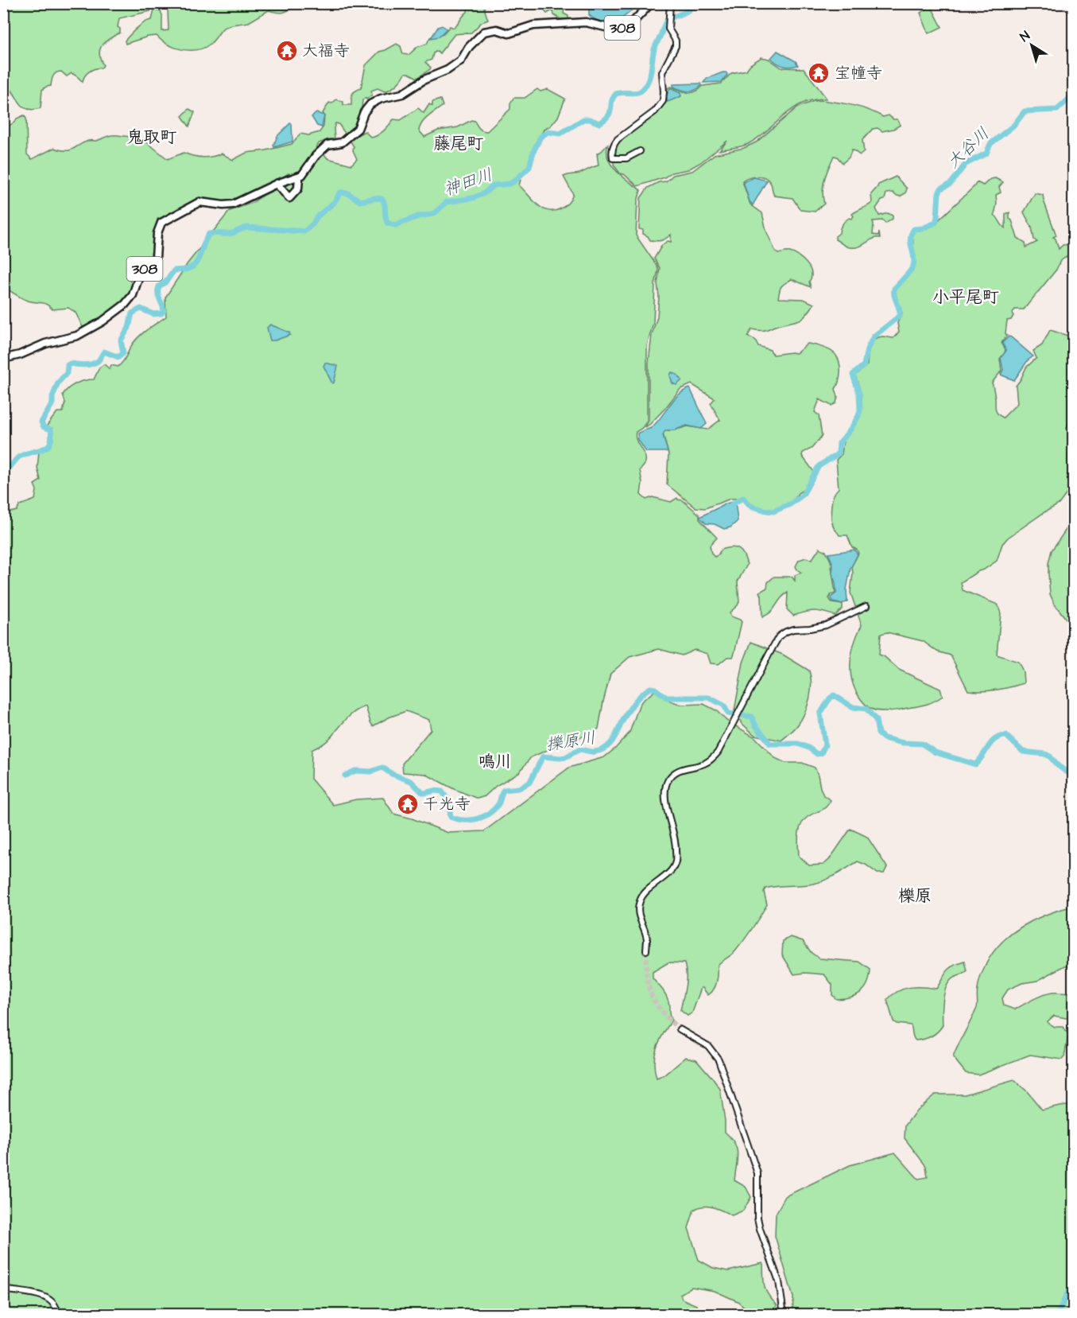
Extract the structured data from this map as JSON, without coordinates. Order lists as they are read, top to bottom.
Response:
{
  "streets": {
    "highway": ["308"]
  },
  "districts": [
    "鬼取町",
    "藤尾町",
    "小平尾町",
    "鳴川",
    "櫟原"
  ],
  "water": ["大谷川", "神田川", "擽原川"],
  "places": {
    "temple": ["大福寺", "宝幢寺", "千光寺"]
  },
  "north": "top left"
}
